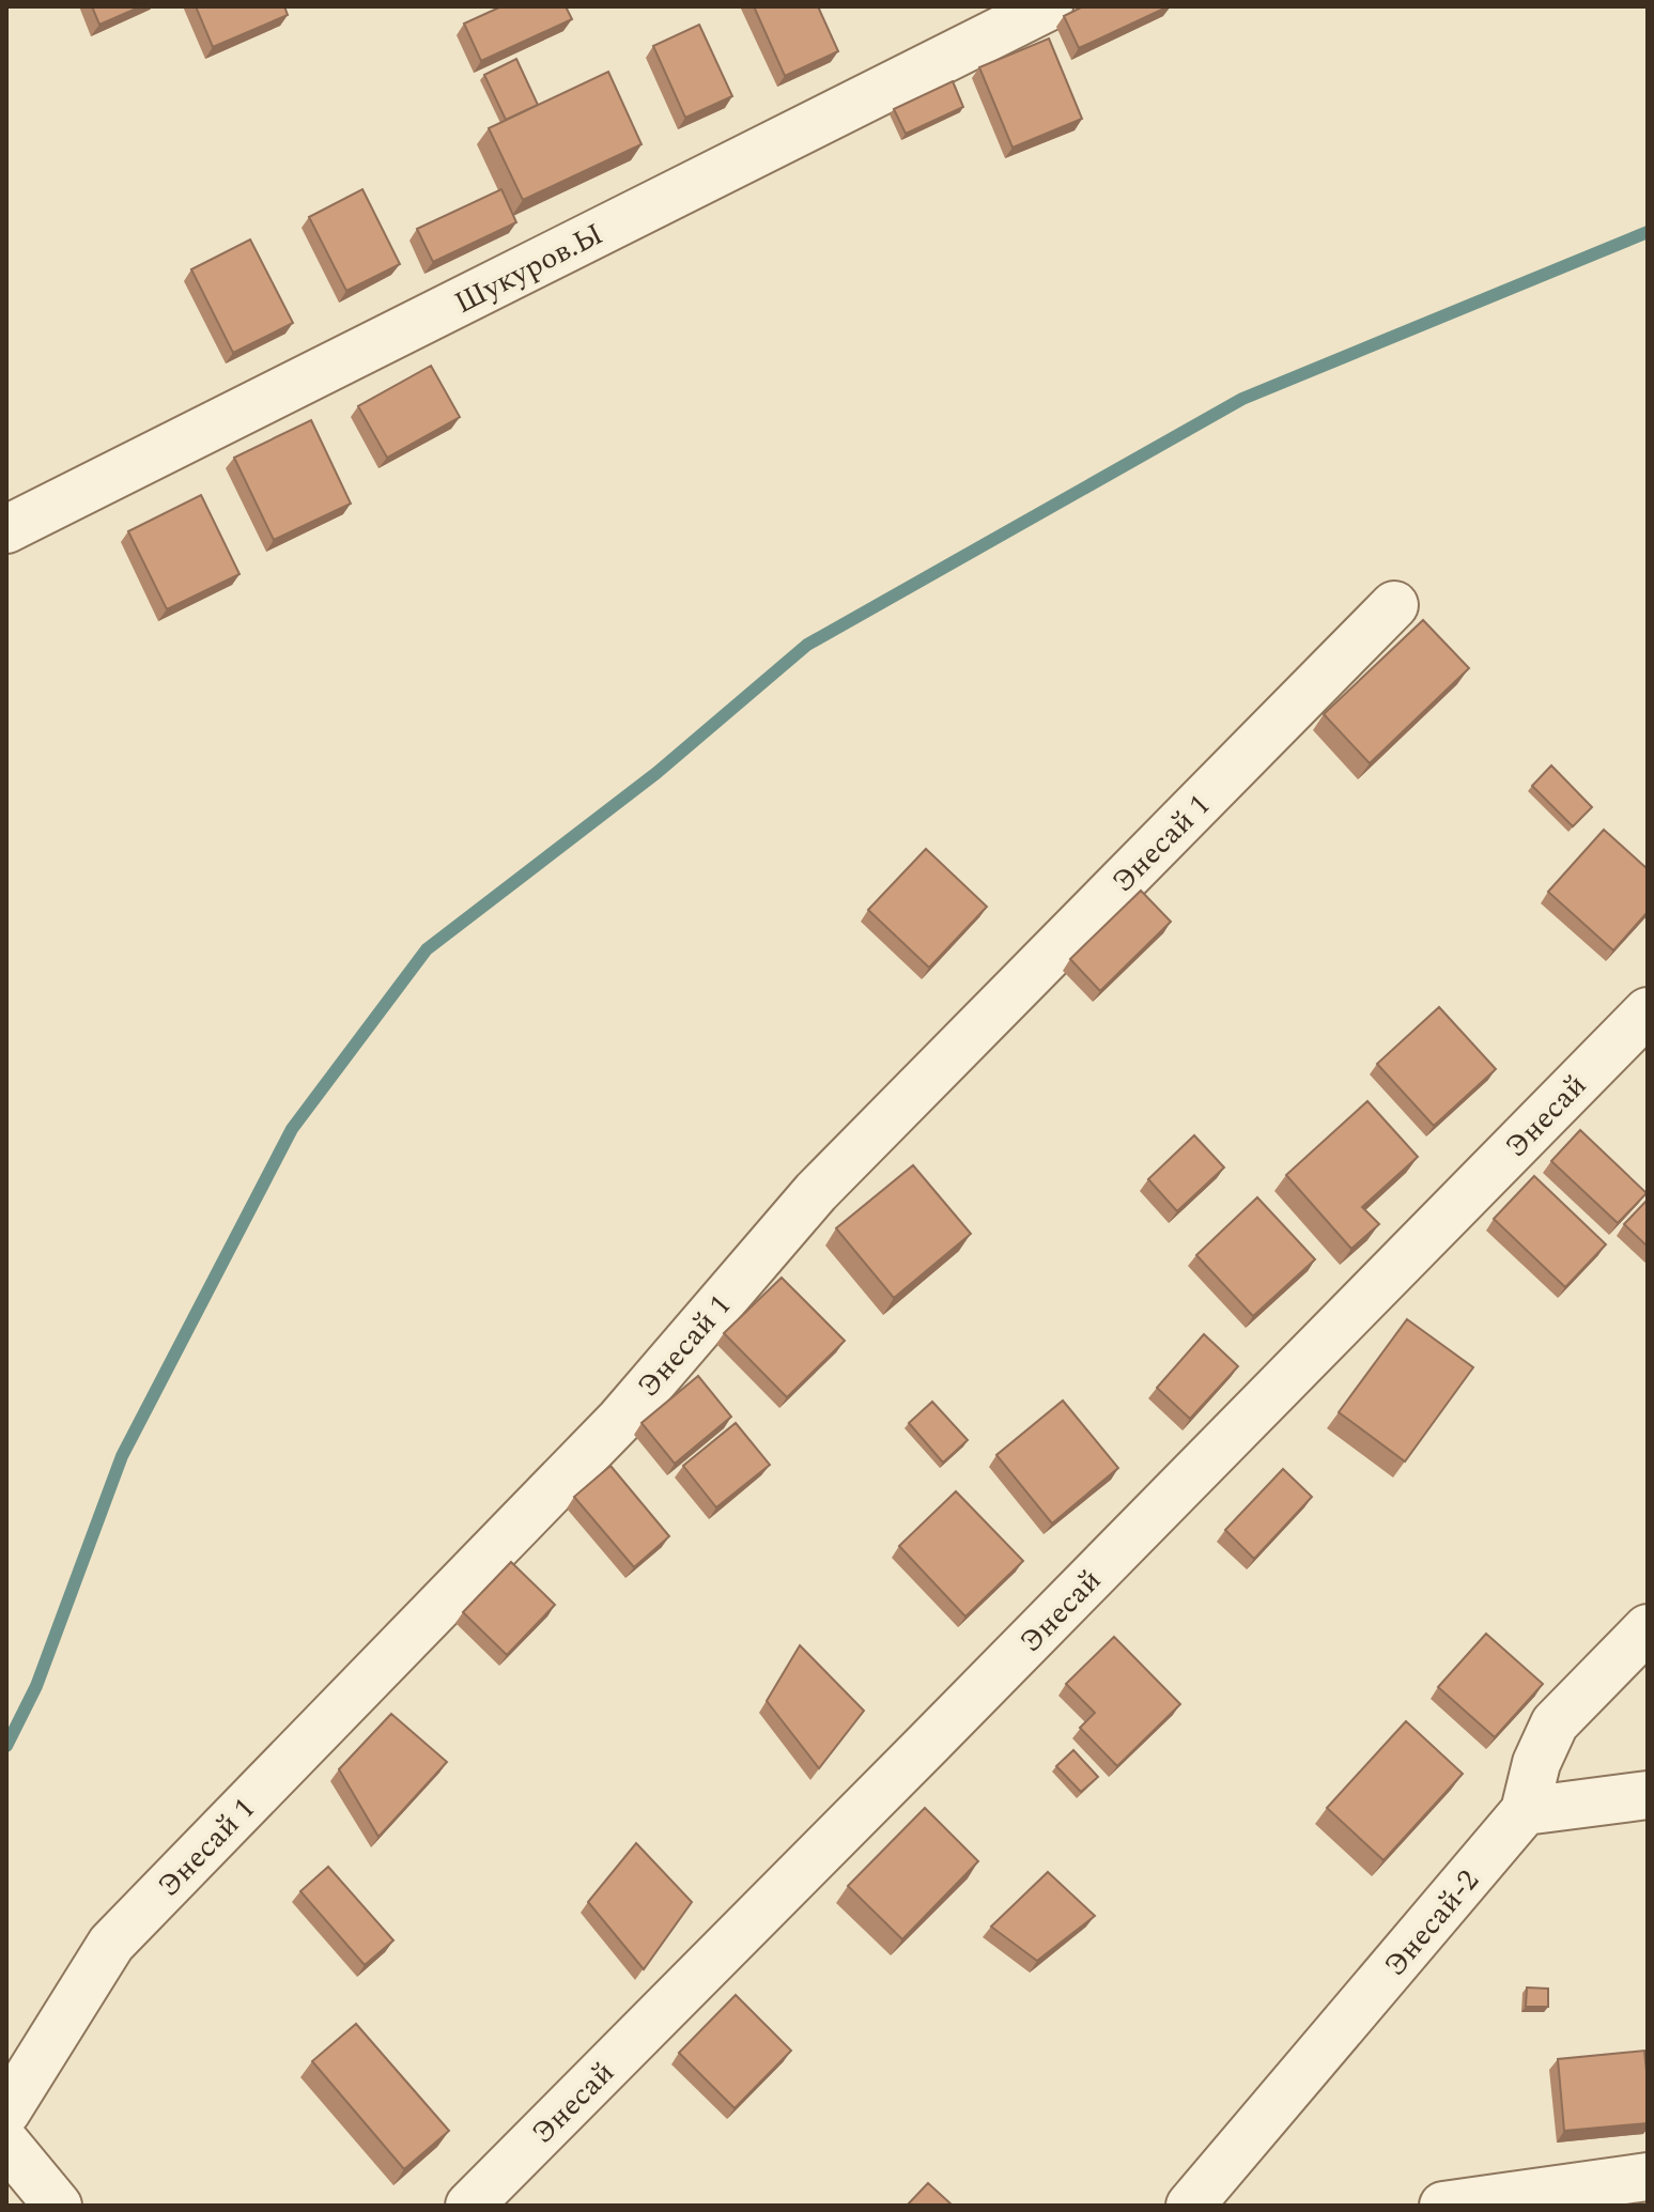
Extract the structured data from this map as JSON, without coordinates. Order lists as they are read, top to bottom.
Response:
{
  "streets": {
    "street": [
      "Шукуров.Ы",
      "Энесай 1",
      "Энесай",
      "Энесай-2"
    ]
  }
}
